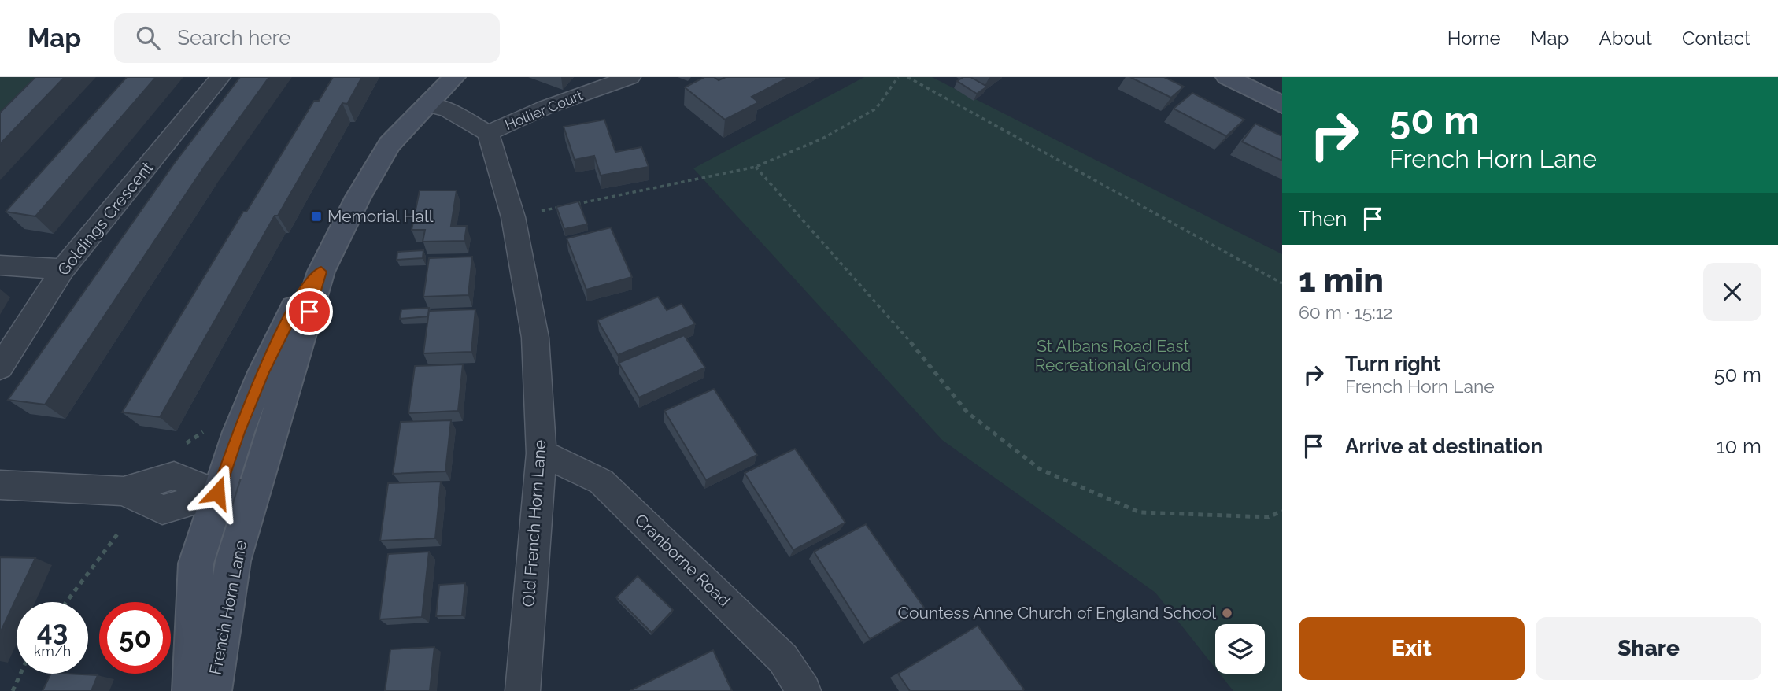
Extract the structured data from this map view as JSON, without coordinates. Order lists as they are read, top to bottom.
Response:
{
  "streets": {
    "main road": ["French Horn Lane"],
    "street": [
      "Hollier Court",
      "Goldings Crescent",
      "Old French Horn Lane",
      "Cranborne Road"
    ]
  },
  "crossings": [
    ["Hollier Court", "Old French Horn Lane"],
    ["Old French Horn Lane", "Cranborne Road"]
  ],
  "parks": ["St Albans Road East Recreational Ground"],
  "places": {
    "transit": ["Memorial Hall"],
    "other": ["Countess Anne Church of England School"]
  },
  "page": {
    "header": "Map",
    "search": "Search here",
    "nav": [
      "Home",
      "Map",
      "About",
      "Contact"
    ],
    "turn": ["50 m", "French Horn Lane"],
    "then": "Then",
    "heading": ["1 min", "60 m · 15:12"],
    "list": [
      {
        "name": "Turn right",
        "note": "French Horn Lane",
        "value": "50 m"
      },
      {
        "name": "Arrive at destination",
        "value": "10 m"
      }
    ],
    "speed": "43 km/h",
    "limit": "50",
    "buttons": ["Exit", "Share"]
  }
}
